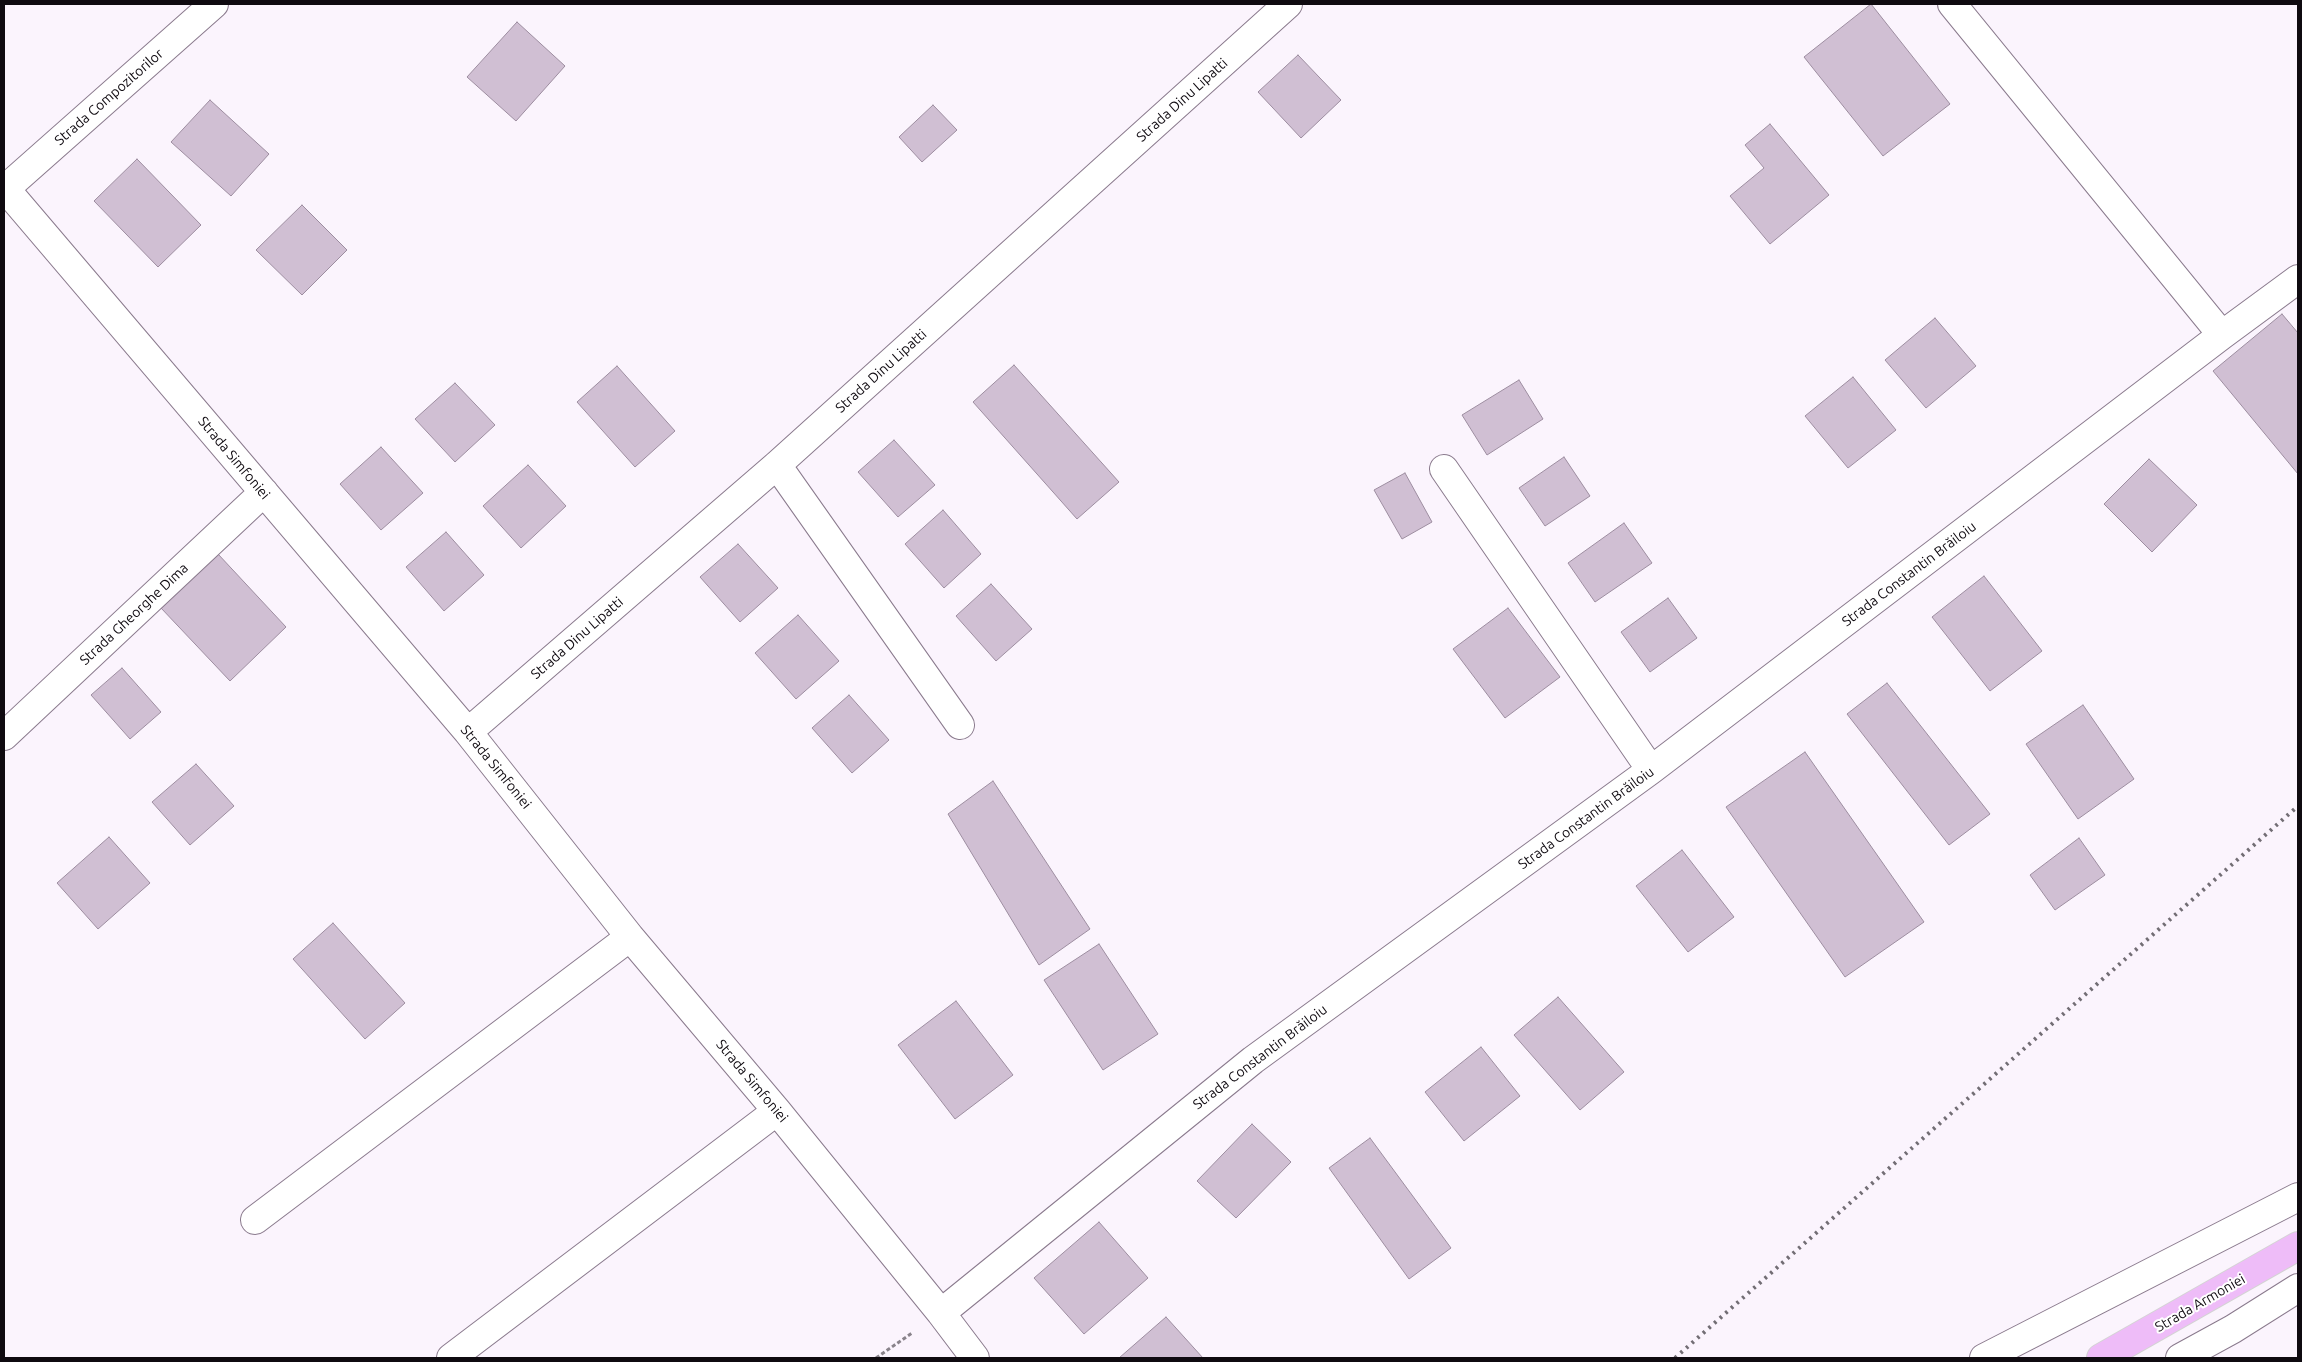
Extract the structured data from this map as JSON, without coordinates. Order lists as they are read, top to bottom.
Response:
{
  "streets": {
    "main road": ["Strada Armoniei"],
    "street": [
      "Strada Compozitorilor",
      "Strada Dinu Lipatti",
      "Strada Simfoniei",
      "Strada Constantin Brăiloiu",
      "Strada Gheorghe Dima"
    ]
  },
  "crossings": [
    ["Strada Compozitorilor", "Strada Simfoniei"],
    ["Strada Dinu Lipatti", "Strada Simfoniei"],
    ["Strada Simfoniei", "Strada Constantin Brăiloiu"],
    ["Strada Simfoniei", "Strada Gheorghe Dima"]
  ]
}
